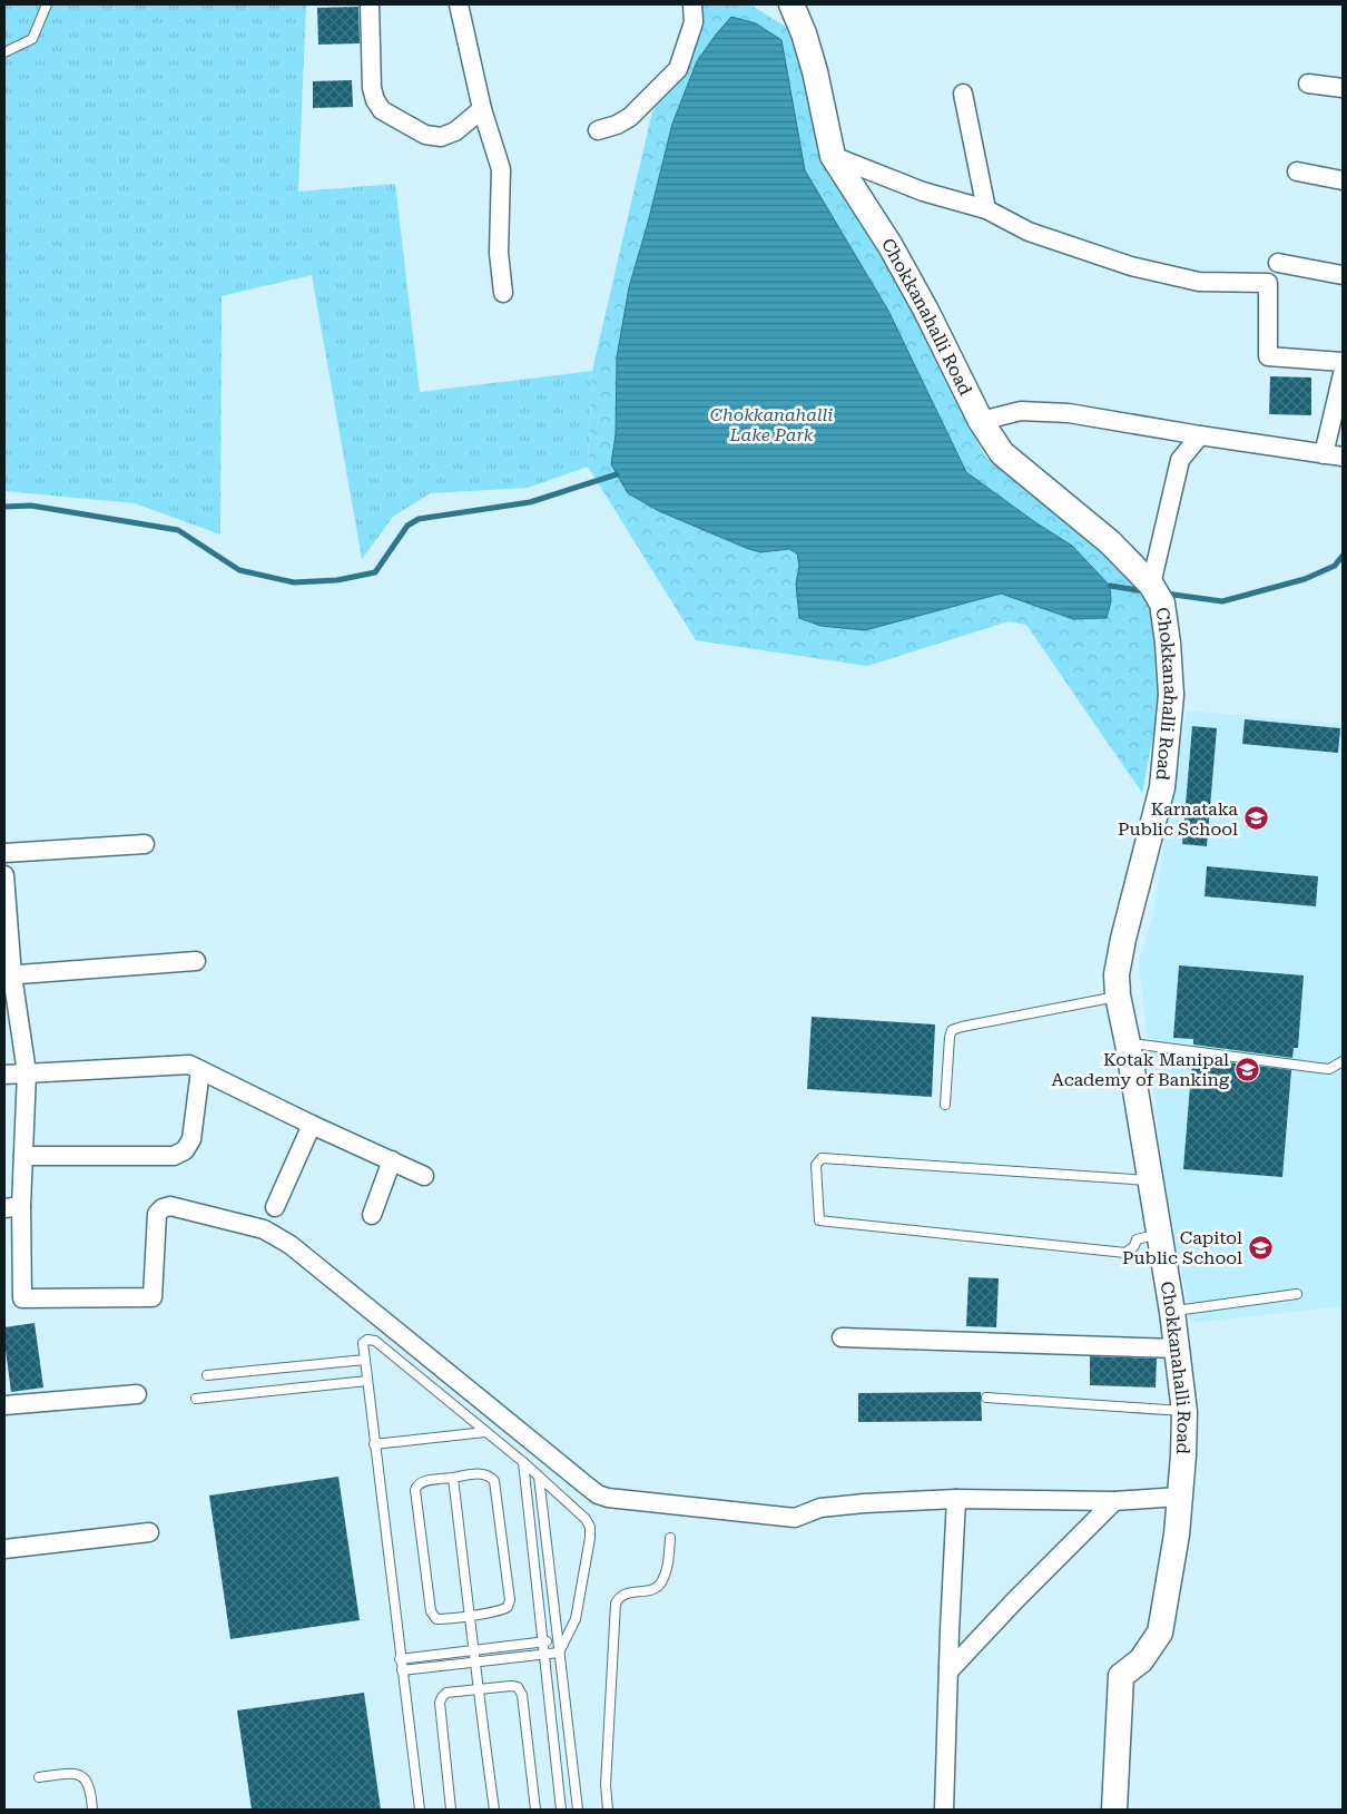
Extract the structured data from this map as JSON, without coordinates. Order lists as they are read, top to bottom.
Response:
{
  "streets": {
    "street": ["Chokkanahalli Road"]
  },
  "parks": ["Chokkanahalli Lake Park"],
  "places": {
    "school or university": ["Karnataka Public School", "Kotak Manipal Academy of Banking", "Capitol Public School"]
  }
}
